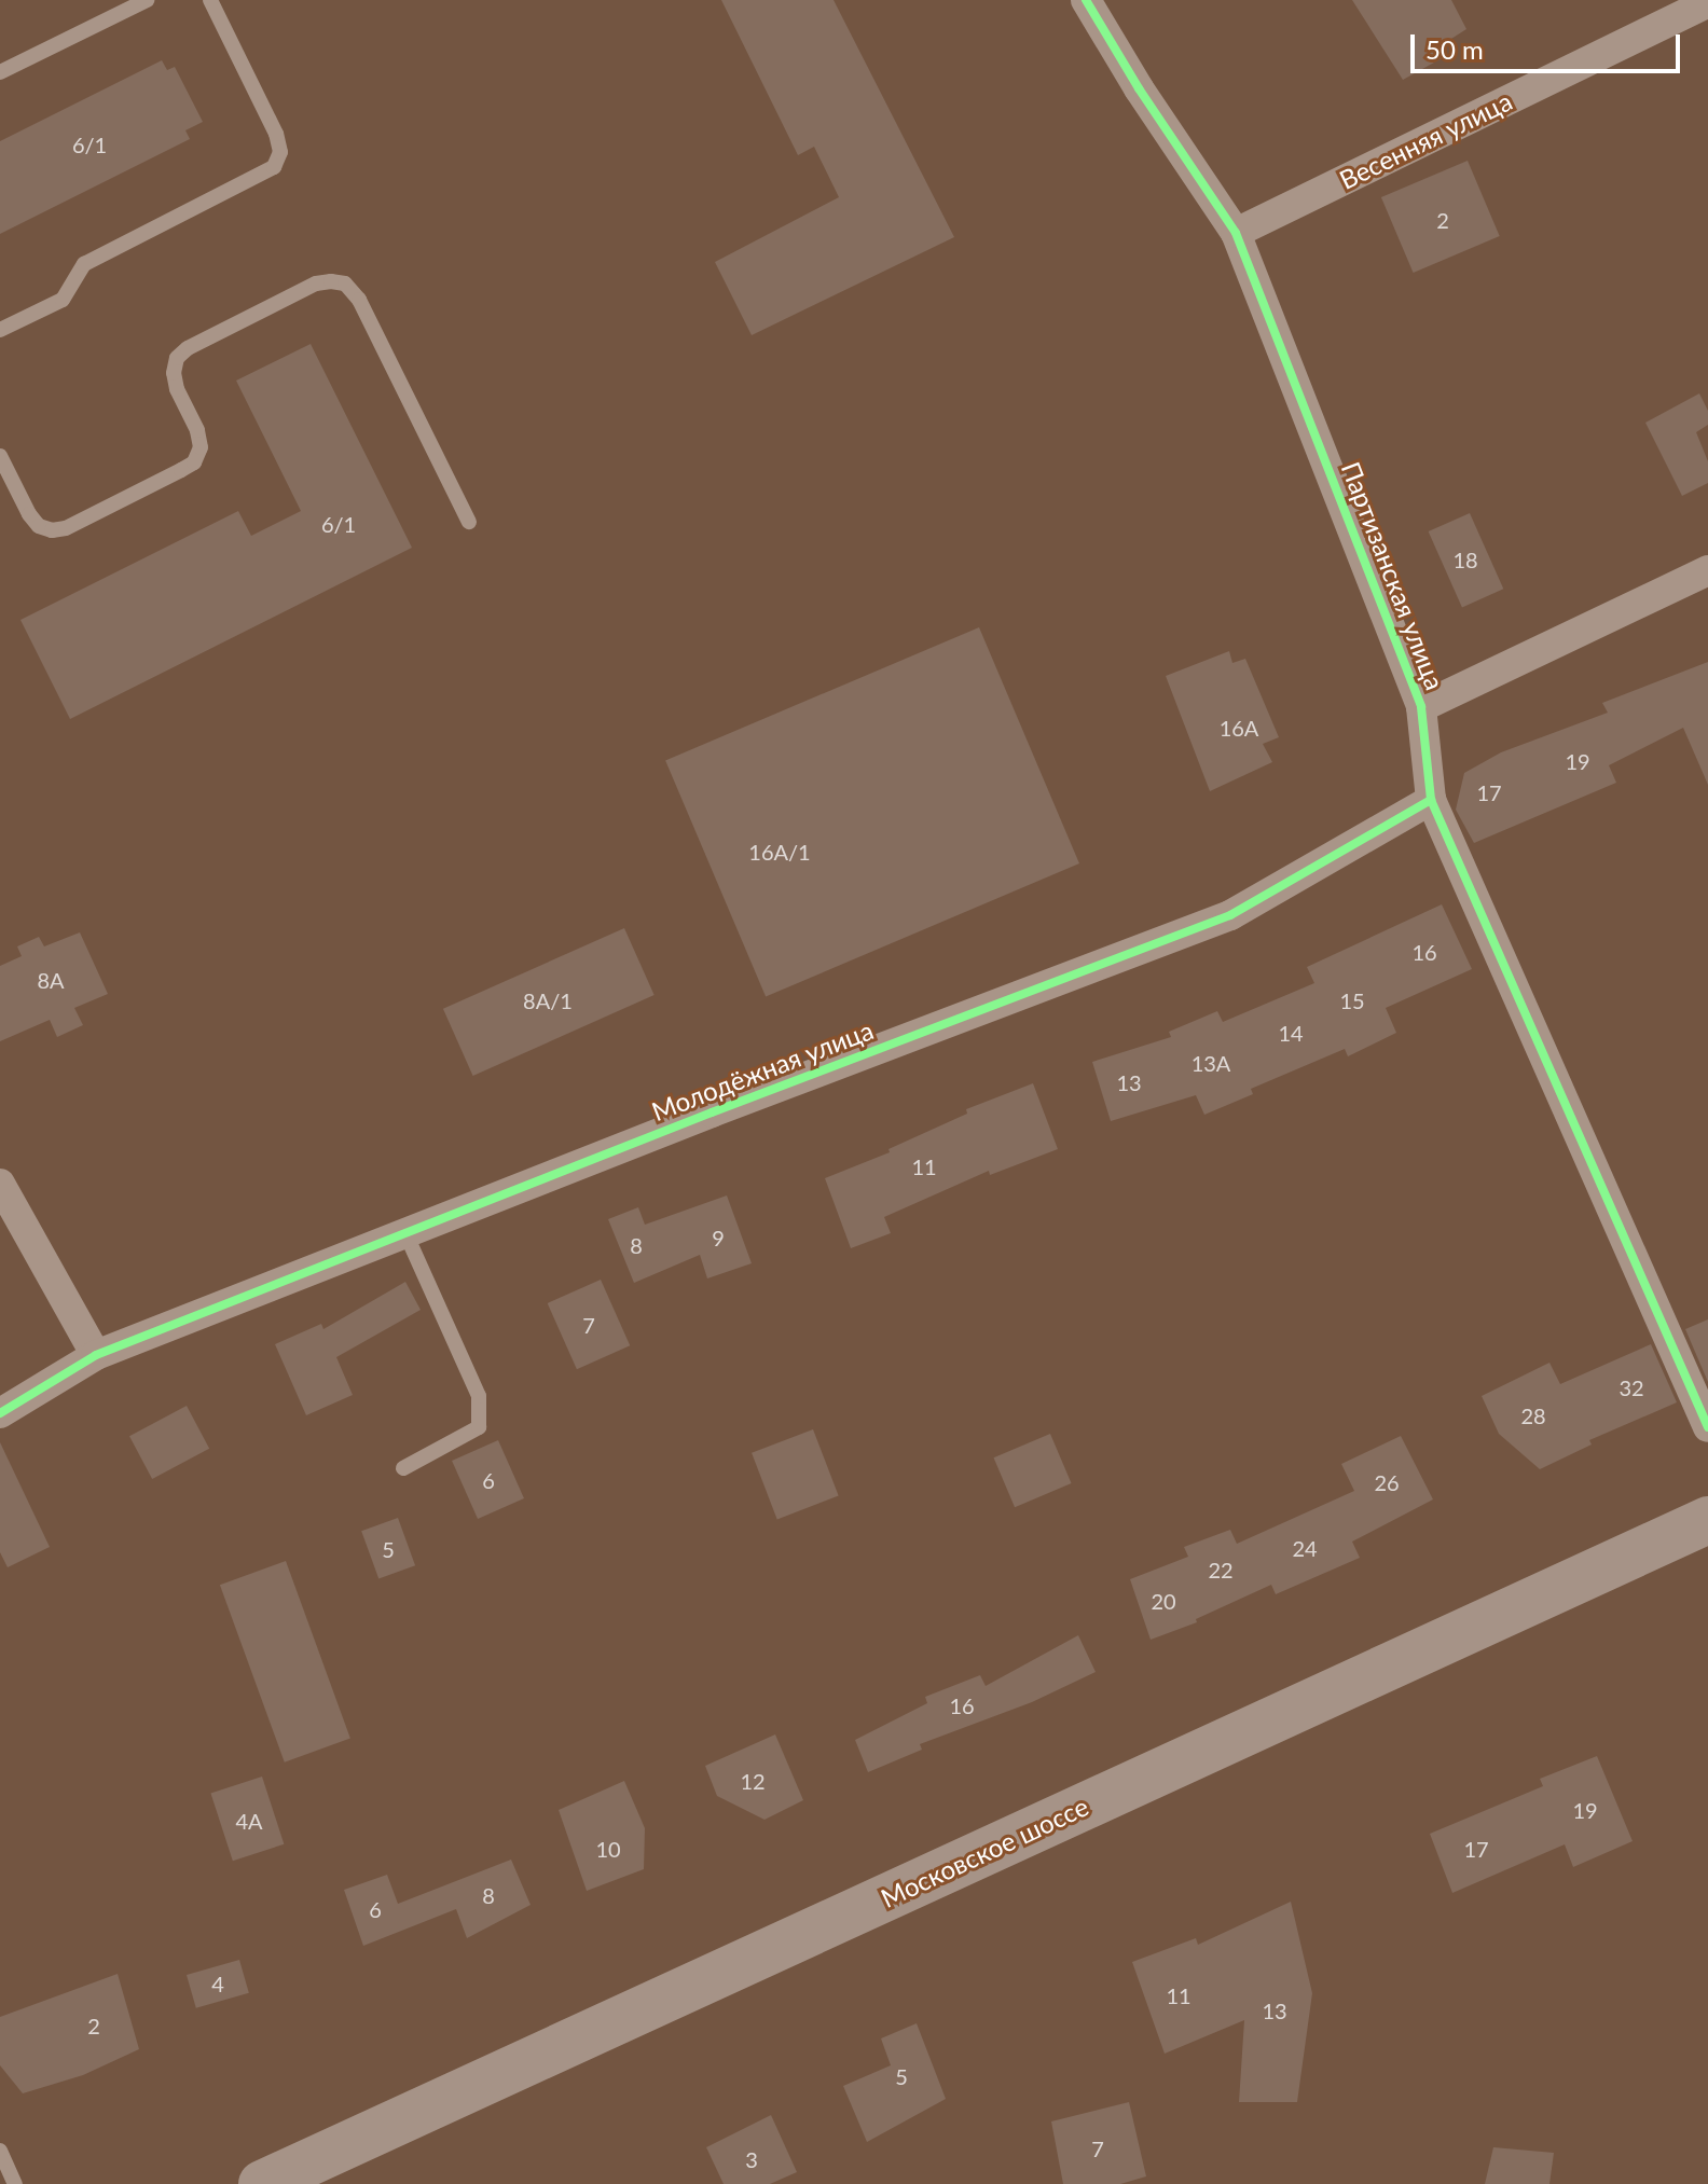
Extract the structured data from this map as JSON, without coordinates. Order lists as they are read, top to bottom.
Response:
{
  "streets": {
    "main road": ["Московское шоссе"],
    "street": ["Весенняя улица", "Партизанская улица", "Молодёжная улица"]
  },
  "crossings": [
    ["Весенняя улица", "Партизанская улица"],
    ["Партизанская улица", "Молодёжная улица"]
  ],
  "house_numbers": [
    "6/1",
    "2",
    "6/1",
    "18",
    "16A",
    "19",
    "17",
    "16A/1",
    "16",
    "8А",
    "8A/1",
    "15",
    "14",
    "13А",
    "13",
    "11",
    "9",
    "8",
    "7",
    "32",
    "28",
    "6",
    "26",
    "24",
    "5",
    "22",
    "20",
    "16",
    "12",
    "19",
    "4А",
    "10",
    "17",
    "8",
    "6",
    "4",
    "11",
    "13",
    "2",
    "5",
    "7",
    "3"
  ],
  "scale_bar": "50 m"
}
